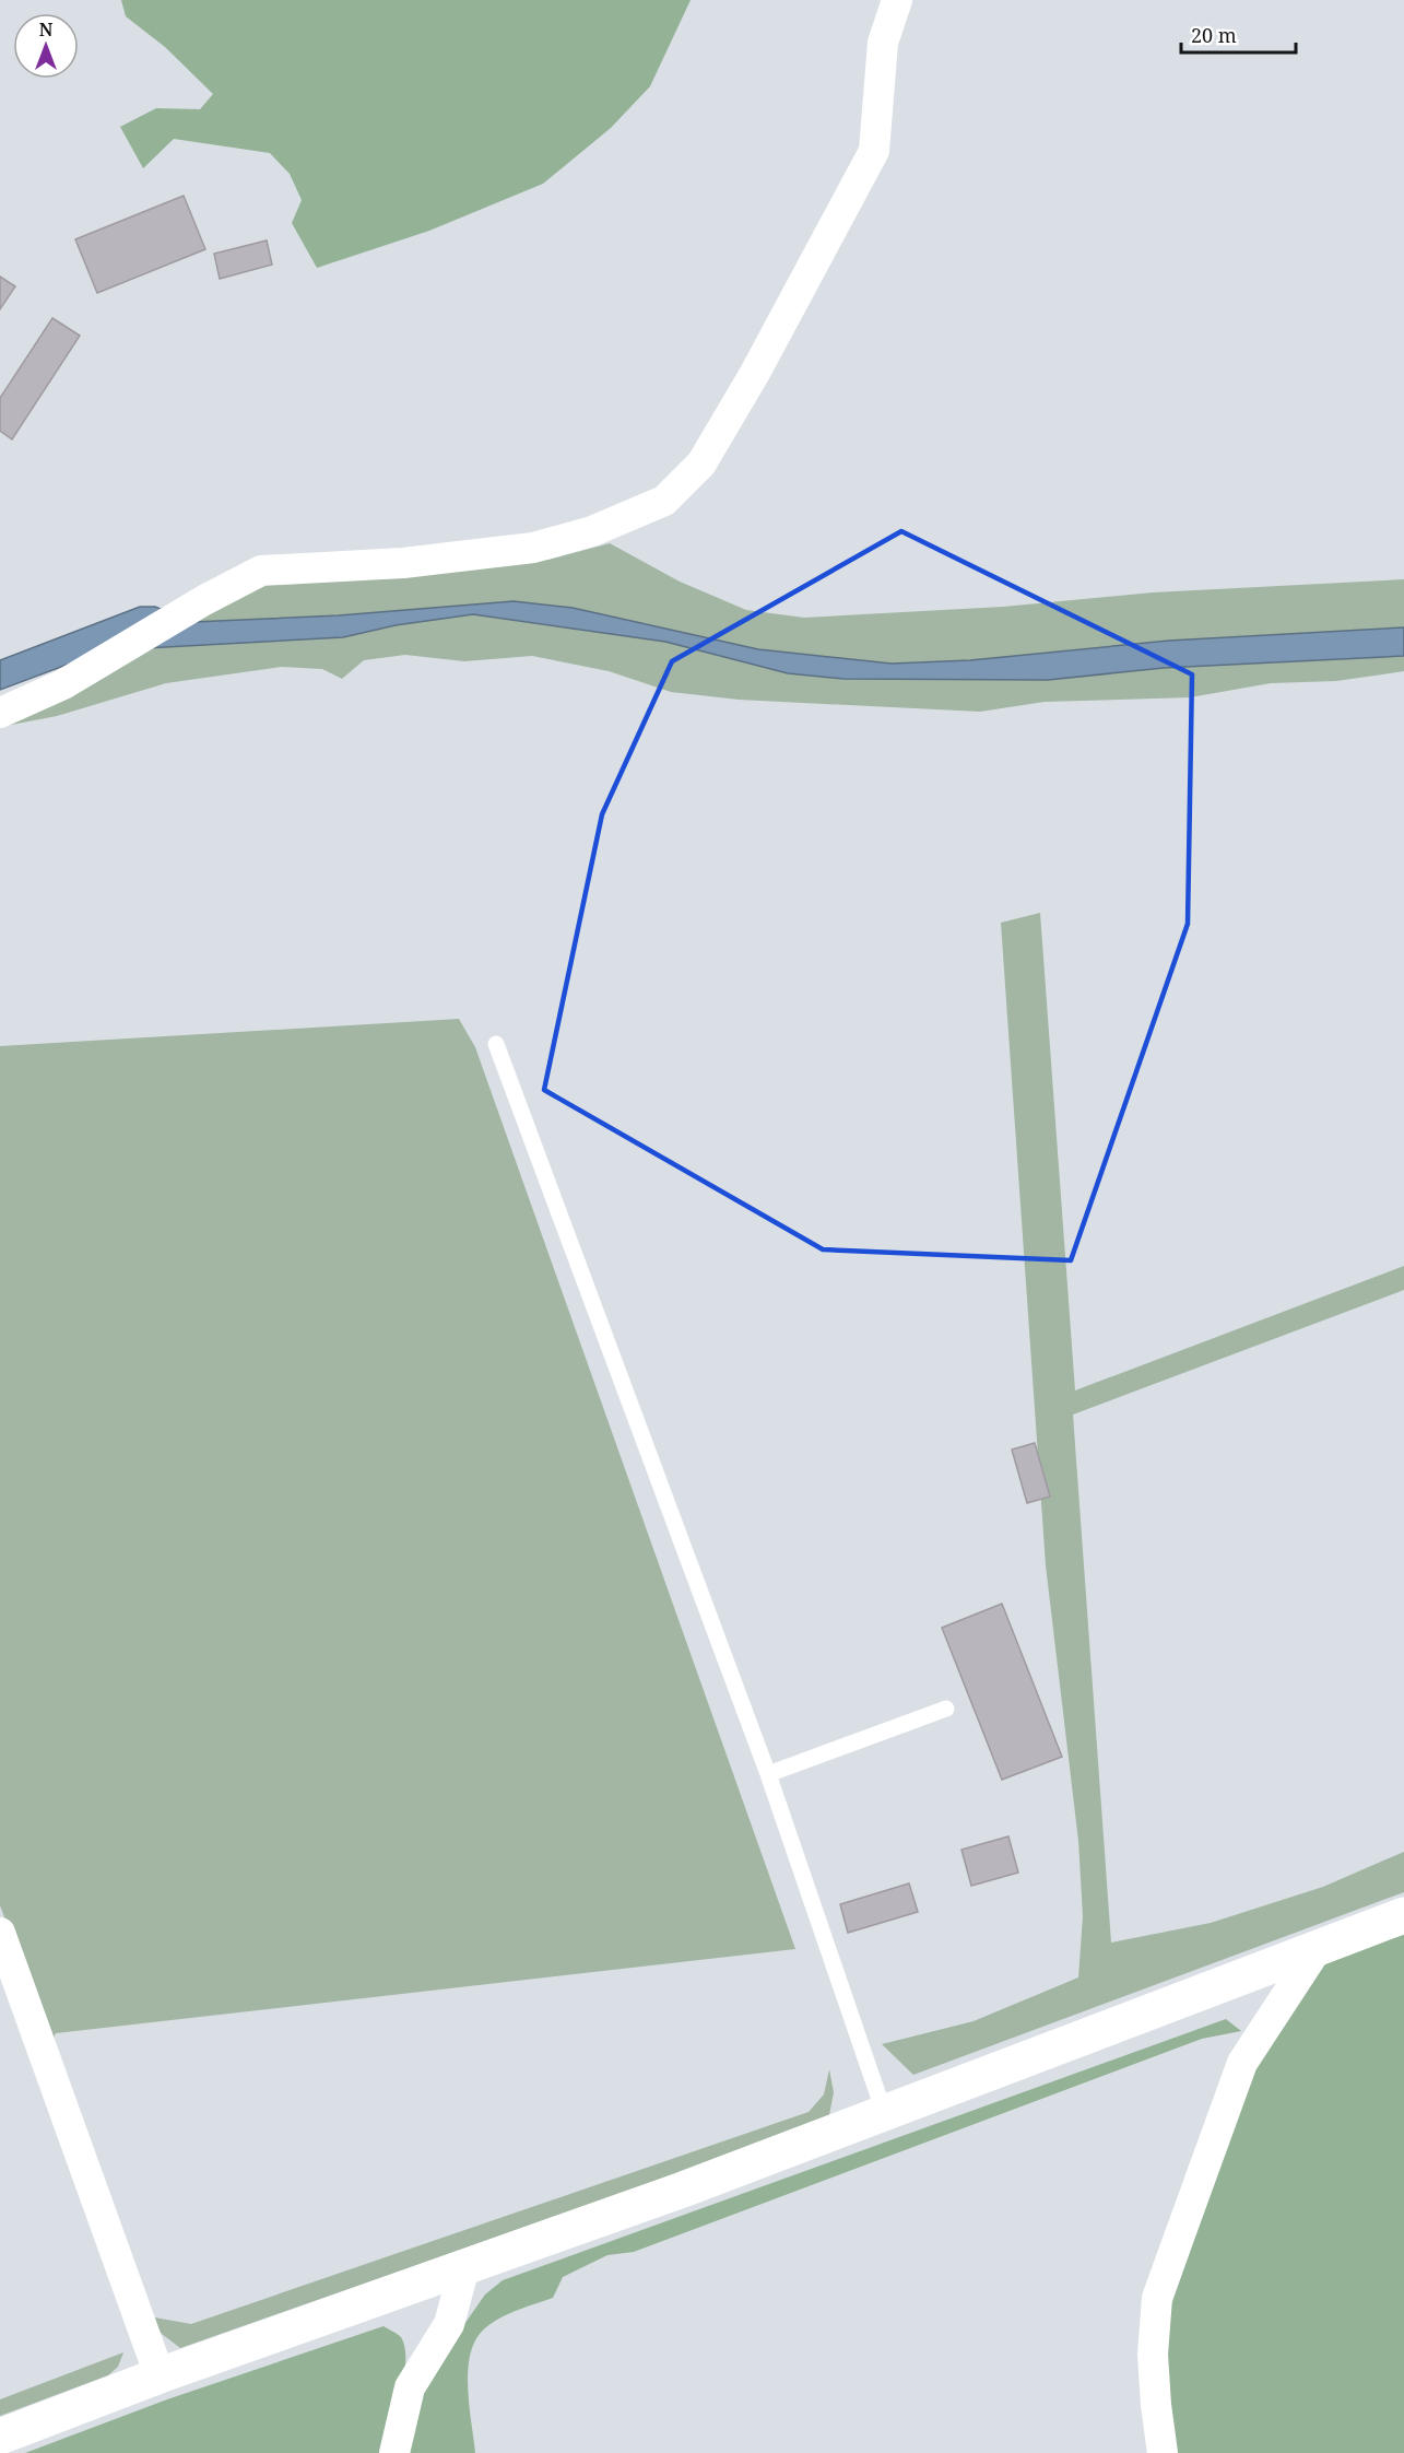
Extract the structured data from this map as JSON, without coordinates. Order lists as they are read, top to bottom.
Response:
{
  "scale_bar": "20 m",
  "north": "top"
}
